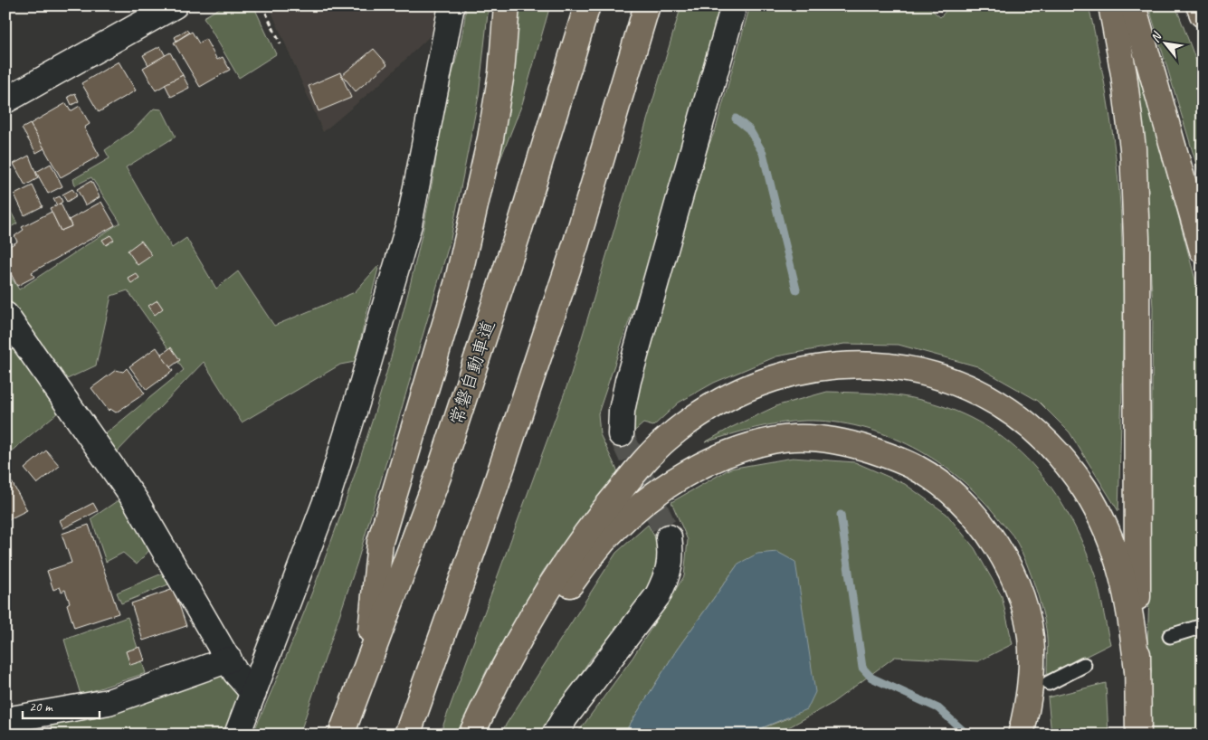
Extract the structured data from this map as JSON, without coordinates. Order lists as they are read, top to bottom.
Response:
{
  "streets": {
    "highway": ["常磐自動車道"]
  },
  "scale_bar": "20 m",
  "north": "top left"
}
